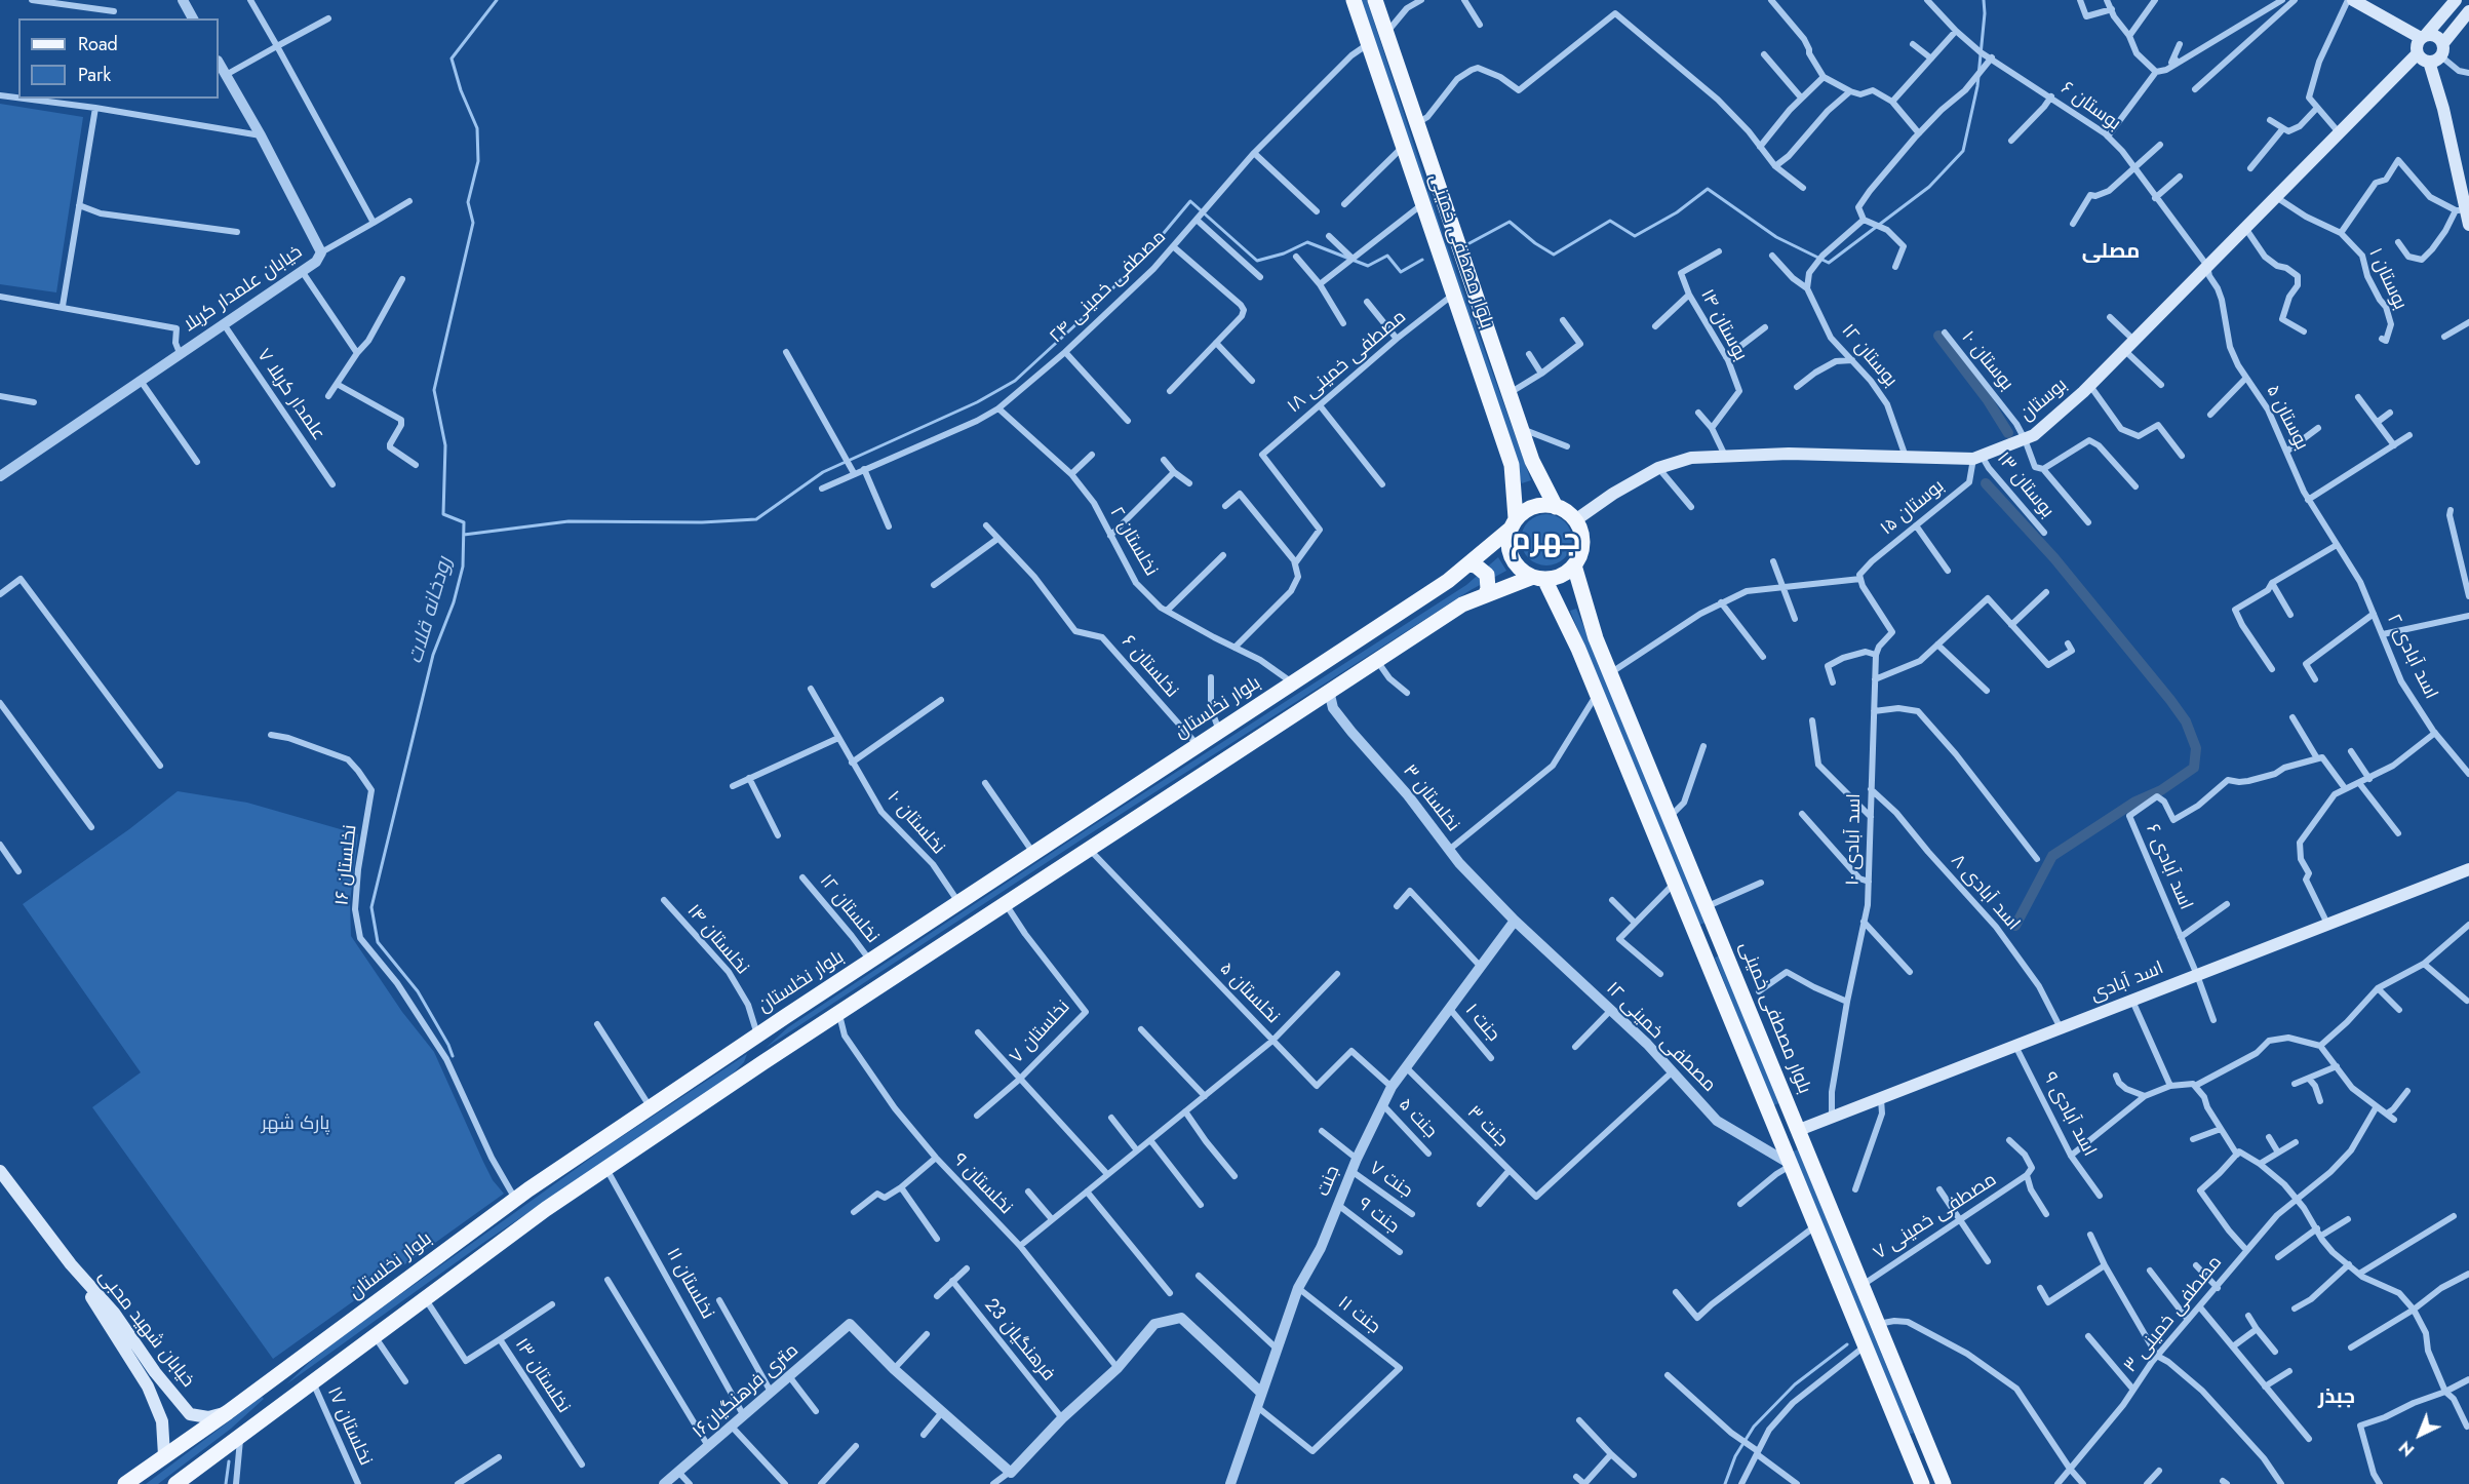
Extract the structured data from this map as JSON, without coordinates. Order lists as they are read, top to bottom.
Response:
{
  "streets": {
    "main road": [
      "بلوار مصطفی خمینی",
      "بوستان",
      "بلوار نخلستان",
      "اسد آبادی",
      "خیابان شهید محبی"
    ],
    "street": [
      "بوستان ۶",
      "بوستان ۱",
      "مصطفی خمینی ۲۴",
      "خیابان علمدار کربلا",
      "بوستان ۱۴",
      "۱۲ بوستان",
      "بوستان ۱۰",
      "مصطفی خمینی ۱۸",
      "علمدار کربلا ۷",
      "بوستان ۵",
      "بوستان ۱۳",
      "بوستان ۱۵",
      "نخلستان ۲",
      "اسد آبادی ۲",
      "نخلستان ۶",
      "نخلستان ۳",
      "نخلستان ۱۰",
      "اسد آبادی ۱۰",
      "نخلستان ۱۶",
      "اسد آبادی ۶",
      "اسد آبادی ۸",
      "نخلستان ۱۲",
      "نخلستان ۱۴",
      "نخلستان ۵",
      "جنت ۱",
      "نخلستان ۷",
      "مصطفی خمینی ۱۲",
      "اسد آبادی ۹",
      "جنت ۵",
      "جنت ۳",
      "جنت ۷",
      "جنت",
      "نخلستان ۹",
      "جنت ۹",
      "مصطفی خمینی ۷",
      "نخلستان ۱۱",
      "مصطفی خمینی ۳",
      "جنت ۱۱",
      "فرهنگیان 23",
      "نخلستان ۱۳",
      "۱۶متری فرهنگیان",
      "نخلستان ۱۷"
    ]
  },
  "crossings": [
    ["بوستان ۶", "بوستان"],
    ["بوستان ۶", "بوستان ۵"],
    ["بلوار مصطفی خمینی", "مصطفی خمینی ۲۴"],
    ["بلوار مصطفی خمینی", "مصطفی خمینی ۱۸"],
    ["بلوار مصطفی خمینی", "بوستان"],
    ["بلوار مصطفی خمینی", "بلوار نخلستان"],
    ["بلوار مصطفی خمینی", "اسد آبادی"],
    ["بلوار مصطفی خمینی", "مصطفی خمینی ۷"],
    ["بوستان ۱", "بوستان"],
    ["مصطفی خمینی ۲۴", "نخلستان ۲"],
    ["خیابان علمدار کربلا", "علمدار کربلا ۷"],
    ["۱۲ بوستان", "بوستان"],
    ["بوستان ۱۰", "بوستان"],
    ["بوستان", "بوستان ۵"],
    ["بوستان", "بوستان ۱۳"],
    ["بوستان", "بوستان ۱۵"],
    ["بوستان", "بلوار نخلستان"],
    ["بوستان ۵", "اسد آبادی ۲"],
    ["بوستان ۱۳", "بوستان ۱۵"],
    ["بوستان ۱۵", "اسد آبادی ۱۰"],
    ["نخلستان ۲", "بلوار نخلستان"],
    ["نخلستان ۶", "بلوار نخلستان"],
    ["بلوار نخلستان", "نخلستان ۱۰"],
    ["بلوار نخلستان", "نخلستان ۱۶"],
    ["بلوار نخلستان", "نخلستان ۱۲"],
    ["بلوار نخلستان", "نخلستان ۱۴"],
    ["بلوار نخلستان", "خیابان شهید محبی"],
    ["نخلستان ۳", "مصطفی خمینی ۱۲"],
    ["نخلستان ۳", "جنت"],
    ["اسد آبادی ۱۰", "اسد آبادی ۸"],
    ["اسد آبادی ۱۰", "اسد آبادی"],
    ["اسد آبادی ۶", "اسد آبادی"],
    ["اسد آبادی ۸", "اسد آبادی"],
    ["اسد آبادی", "اسد آبادی ۹"],
    ["نخلستان ۵", "جنت"],
    ["جنت ۱", "جنت"],
    ["مصطفی خمینی ۱۲", "جنت ۳"],
    ["مصطفی خمینی ۱۲", "جنت"],
    ["جنت ۵", "جنت"],
    ["جنت ۳", "جنت"],
    ["جنت ۷", "جنت"],
    ["جنت", "جنت ۹"],
    ["جنت", "جنت ۱۱"],
    ["نخلستان ۱۱", "۱۶متری فرهنگیان"]
  ],
  "districts": ["مصلی", "جهرم", "جبذر"],
  "water": ["رودخانه قلات"],
  "parks": ["پارک شهر"],
  "legend": ["Road", "Park"],
  "north": "bottom left"
}
